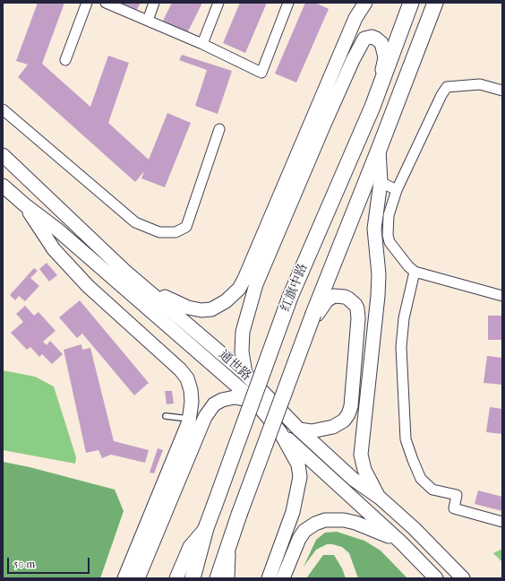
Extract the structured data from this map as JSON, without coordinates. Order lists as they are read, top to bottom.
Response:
{
  "streets": {
    "main road": ["红旗中路", "通世路"]
  },
  "scale_bar": "50 m"
}
